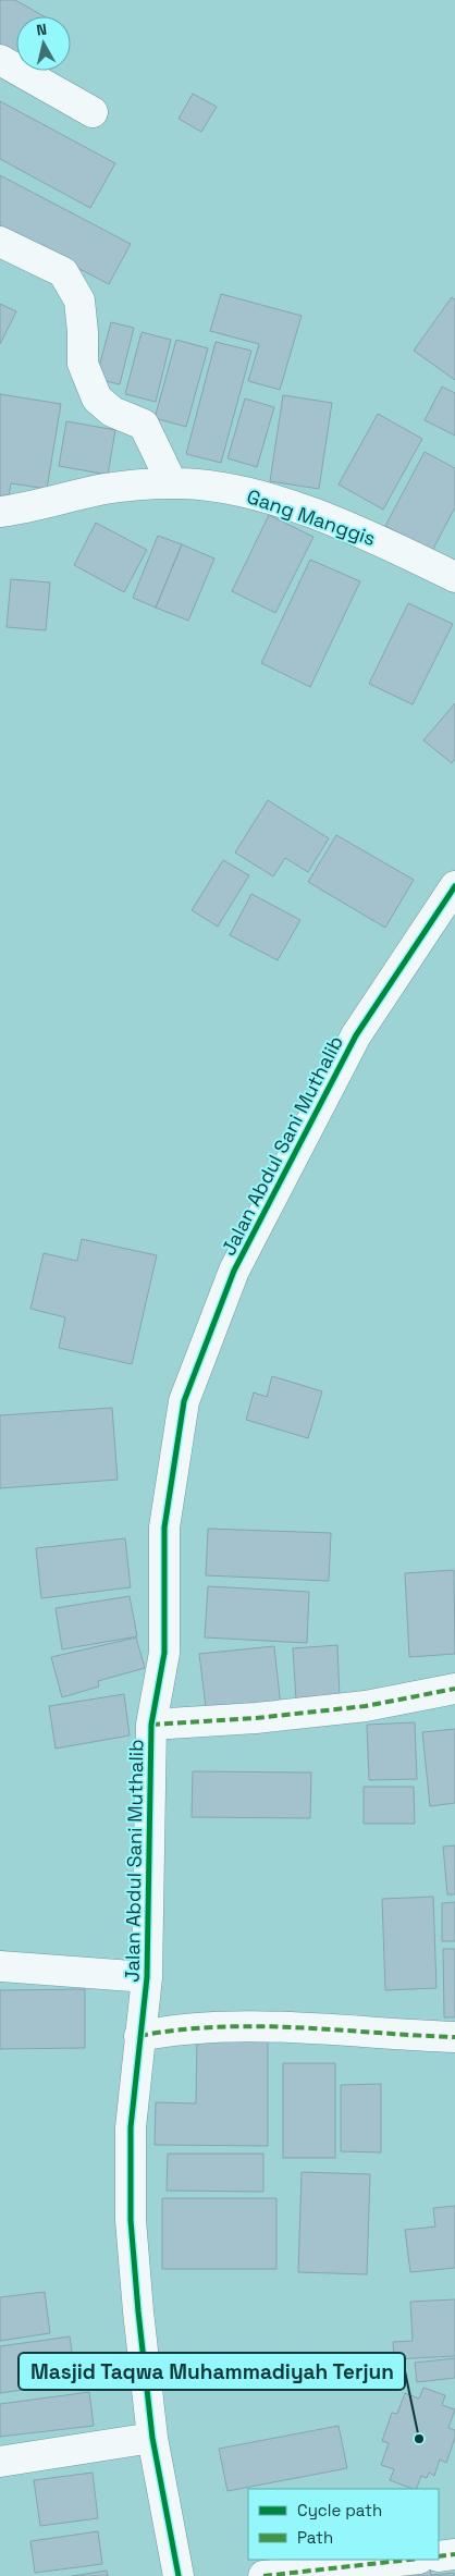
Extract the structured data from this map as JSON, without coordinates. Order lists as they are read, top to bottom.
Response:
{
  "streets": {
    "street": ["Gang Manggis", "Jalan Abdul Sani Muthalib"]
  },
  "places": ["Masjid Taqwa Muhammadiyah Terjun"],
  "legend": ["Cycle path", "Path"],
  "north": "top"
}
